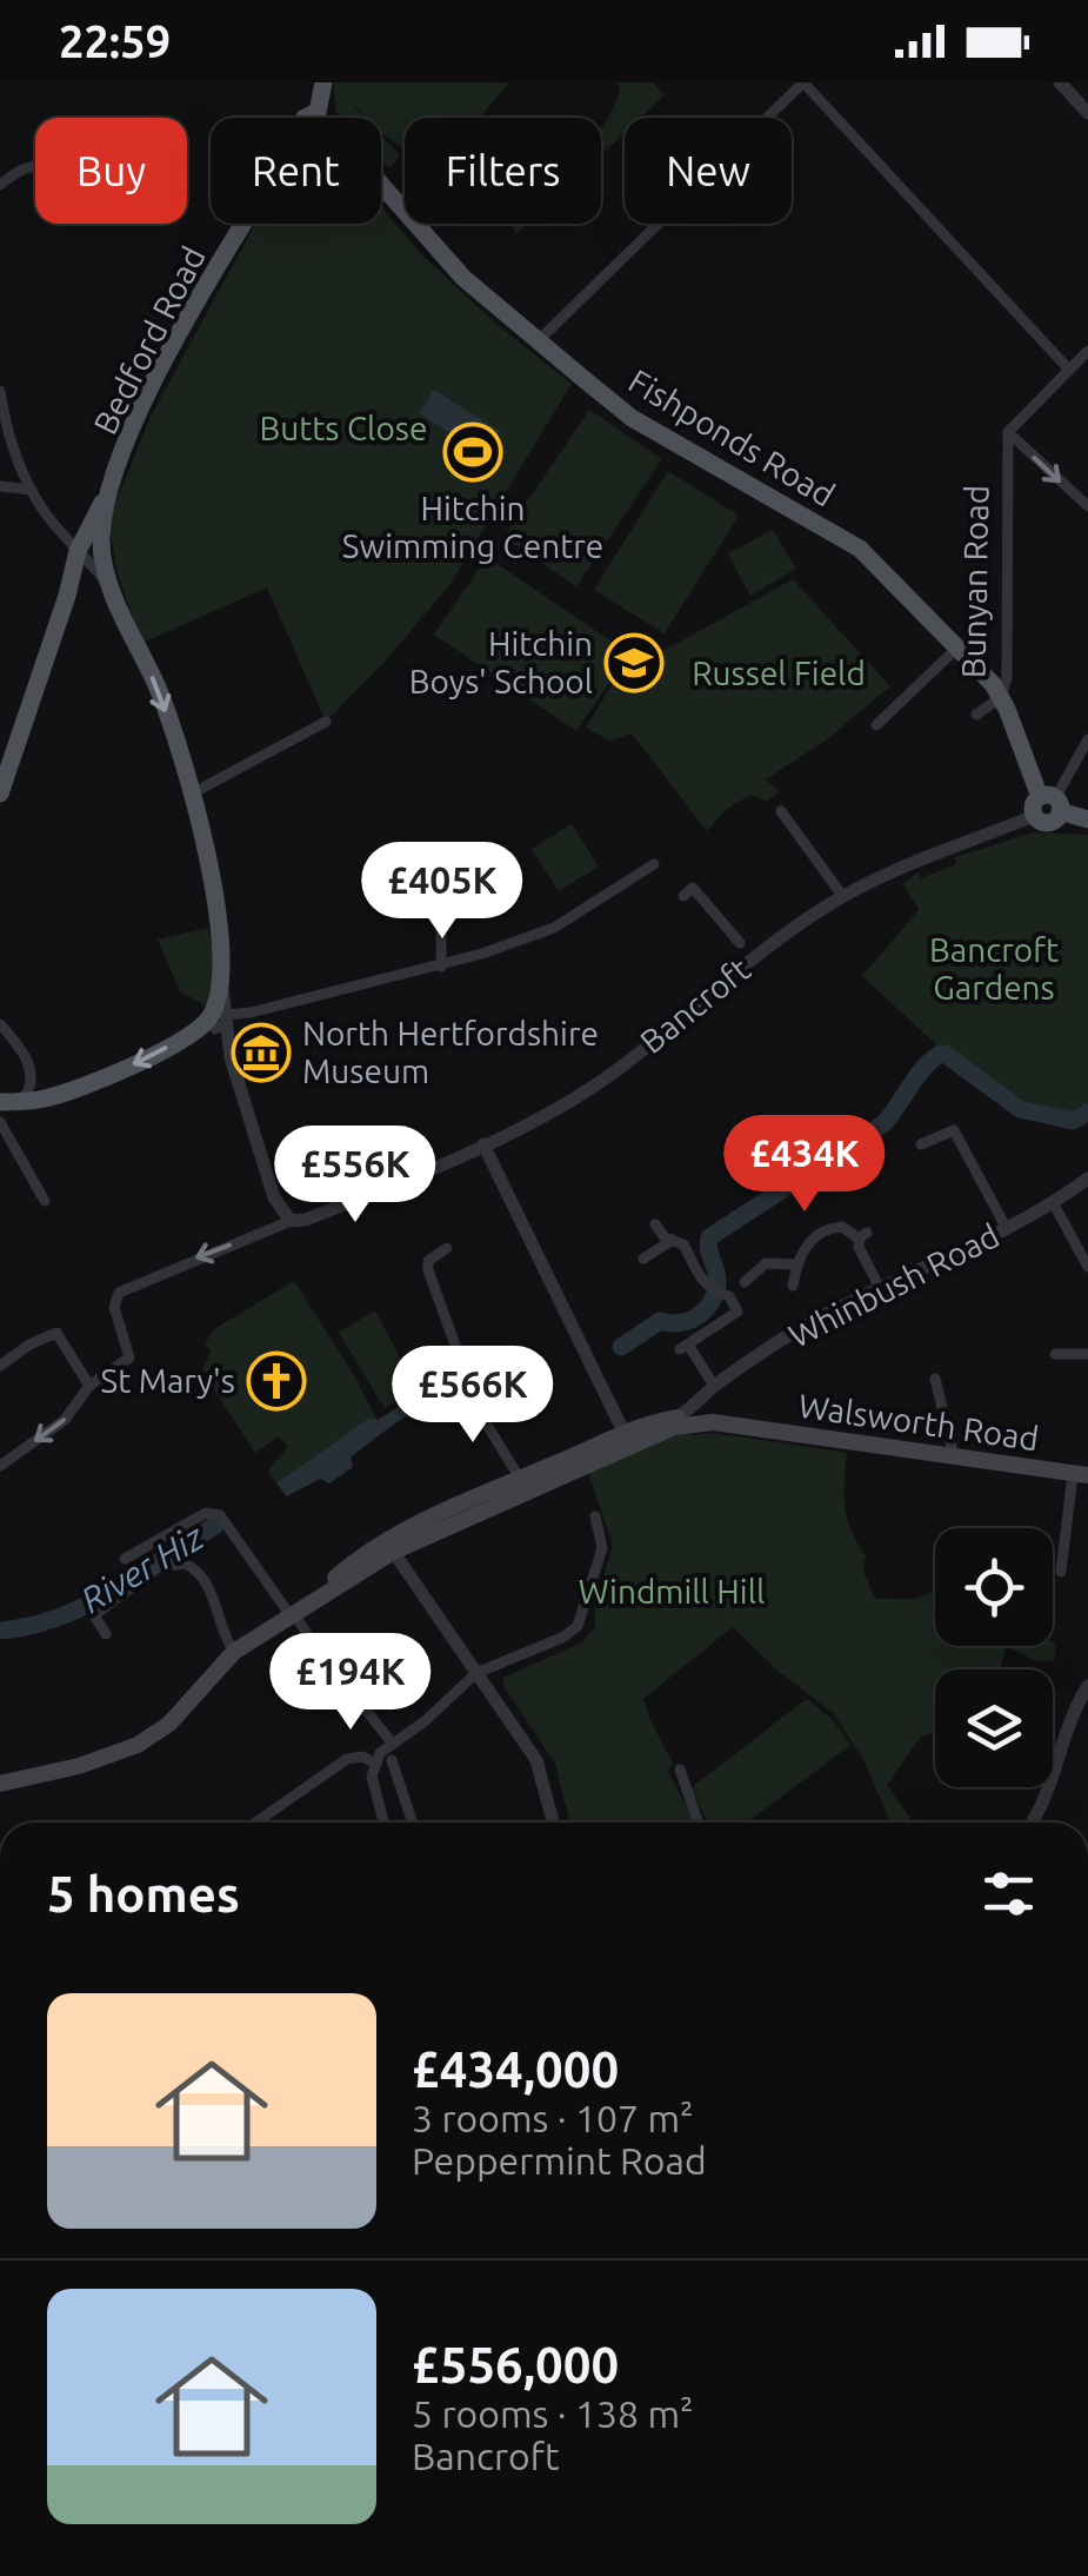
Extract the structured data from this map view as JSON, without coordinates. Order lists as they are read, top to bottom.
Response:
{
  "streets": {
    "main road": [
      "Bedford Road",
      "Fishponds Road",
      "Bunyan Road",
      "Walsworth Road"
    ],
    "street": ["Bancroft", "Whinbush Road"]
  },
  "crossings": [
    ["Fishponds Road", "Bunyan Road"],
    ["Bunyan Road", "Bancroft"],
    ["Whinbush Road", "Walsworth Road"]
  ],
  "water": ["River Hiz"],
  "parks": [
    "Butts Close",
    "Russel Field",
    "Bancroft Gardens",
    "Windmill Hill"
  ],
  "places": {
    "sports": ["Hitchin Swimming Centre"],
    "school or university": ["Hitchin Boys' School"],
    "museum": ["North Hertfordshire Museum"],
    "church": ["St Mary's"]
  },
  "page": {
    "status": "22:59",
    "chip": [
      "Buy",
      "Rent",
      "Filters",
      "New"
    ],
    "price": [
      "£405K",
      "£434K",
      "£556K",
      "£566K",
      "£194K"
    ],
    "heading": "5 homes",
    "list": [
      {
        "name": "£434,000",
        "note": "3 rooms · 107 m² · Peppermint Road"
      },
      {
        "name": "£556,000",
        "note": "5 rooms · 138 m² · Bancroft"
      }
    ]
  }
}
